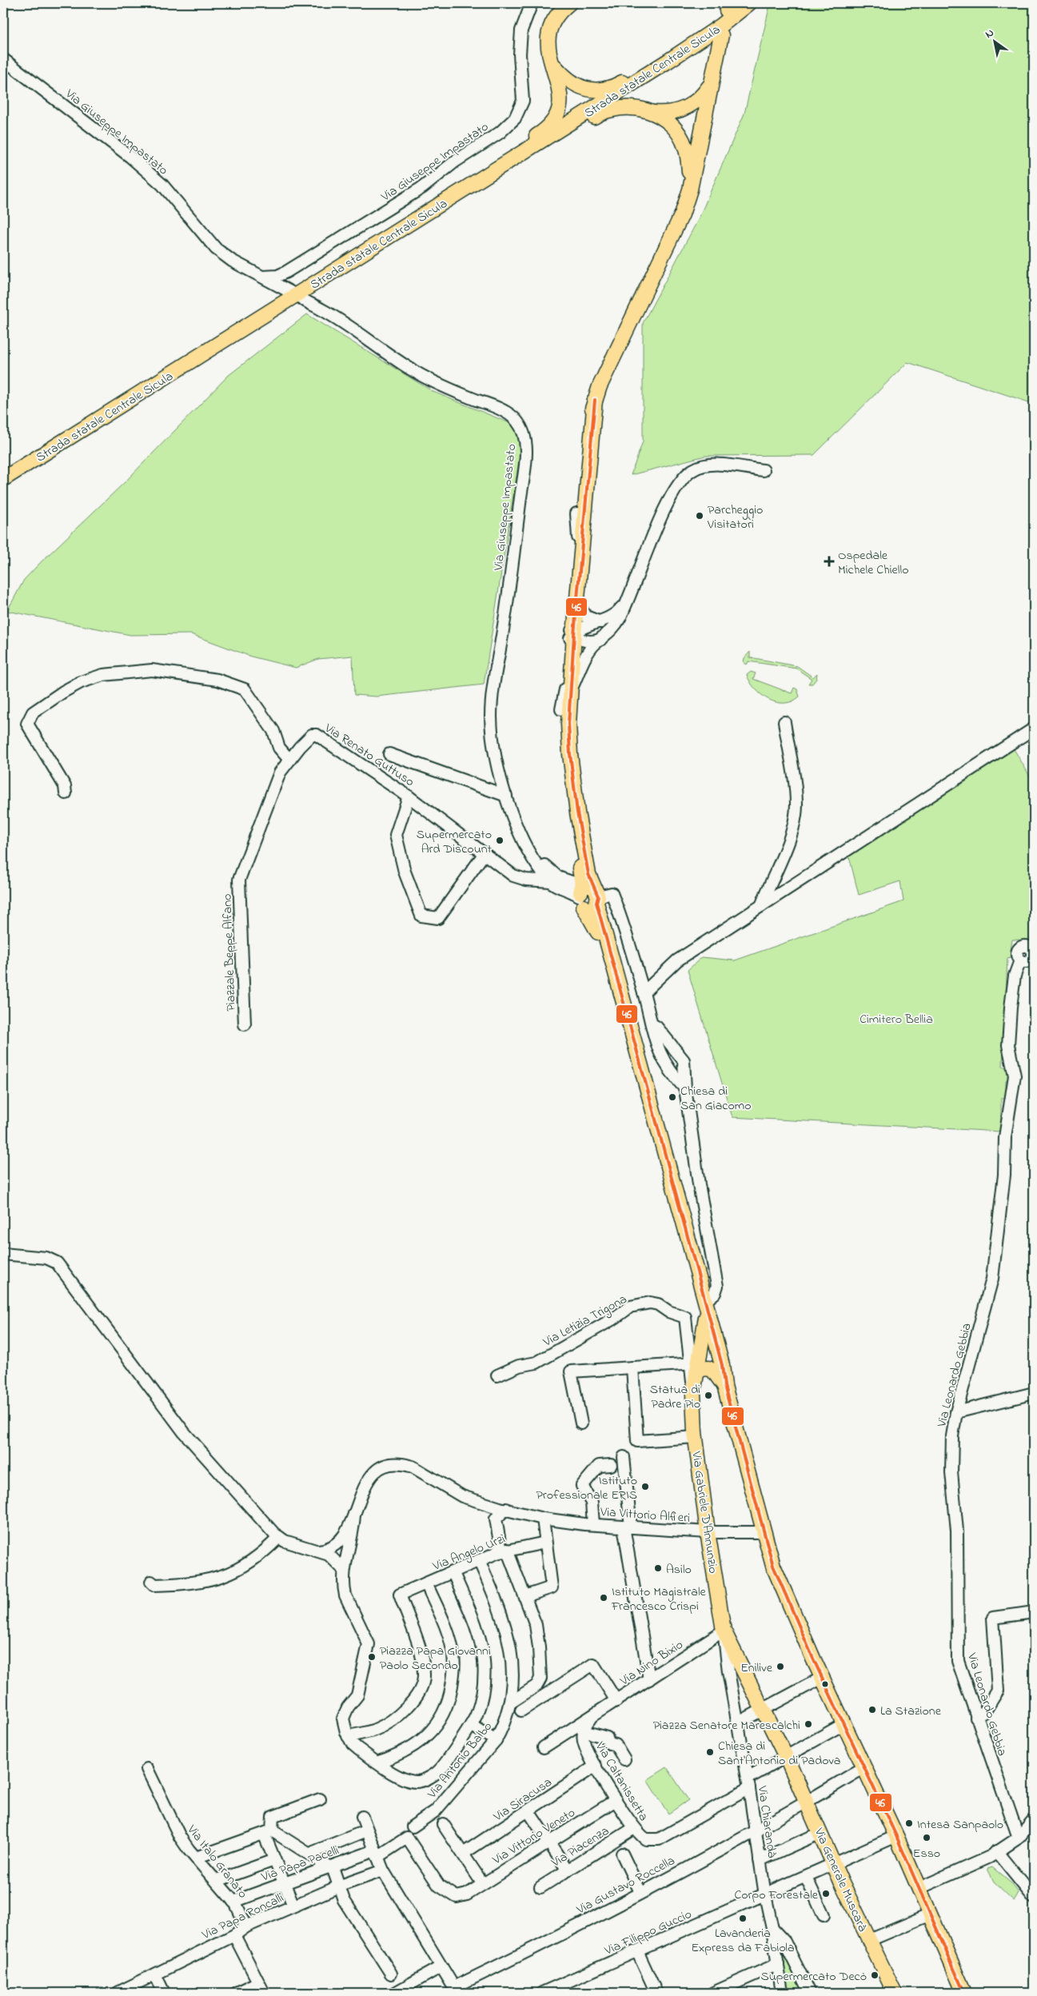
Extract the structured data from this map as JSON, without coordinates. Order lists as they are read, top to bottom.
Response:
{
  "streets": {
    "main road": ["Strada statale Centrale Sicula", "Via Gabriele D'Annunzio", "Via Generale Muscarà"],
    "street": [
      "Via Giuseppe Impastato",
      "Via Renato Guttuso",
      "Piazzale Beppe Alfano",
      "Via Letizia Trigona",
      "Via Leonardo Gebbia",
      "Via Vittorio Alfieri",
      "Via Angelo Urzì",
      "Via Nino Bixio",
      "Via Antonio Balbo",
      "Via Caltanissetta",
      "Via Siracusa",
      "Via Chiarandà",
      "Via Vittorio Veneto",
      "Via Piacenza",
      "Via Italo Granato",
      "Via Papa Pacelli",
      "Via Gustavo Roccella",
      "Via Papa Roncalli",
      "Via Filippo Guccio"
    ]
  },
  "crossings": [
    ["Via Renato Guttuso", "Piazzale Beppe Alfano"],
    ["Via Letizia Trigona", "Via Gabriele D'Annunzio"],
    ["Via Gabriele D'Annunzio", "Via Vittorio Alfieri"],
    ["Via Gabriele D'Annunzio", "Via Nino Bixio"],
    ["Via Gabriele D'Annunzio", "Via Chiarandà"],
    ["Via Angelo Urzì", "Via Antonio Balbo"],
    ["Via Nino Bixio", "Via Caltanissetta"],
    ["Via Nino Bixio", "Via Chiarandà"],
    ["Via Caltanissetta", "Via Siracusa"],
    ["Via Caltanissetta", "Via Chiarandà"],
    ["Via Caltanissetta", "Via Vittorio Veneto"],
    ["Via Caltanissetta", "Via Piacenza"],
    ["Via Caltanissetta", "Via Generale Muscarà"],
    ["Via Chiarandà", "Via Gustavo Roccella"],
    ["Via Chiarandà", "Via Filippo Guccio"],
    ["Via Vittorio Veneto", "Via Papa Pacelli"],
    ["Via Italo Granato", "Via Papa Pacelli"],
    ["Via Italo Granato", "Via Papa Roncalli"],
    ["Via Generale Muscarà", "Via Gustavo Roccella"],
    ["Via Generale Muscarà", "Via Filippo Guccio"]
  ],
  "parks": ["Cimitero Bellia"],
  "places": {
    "other": [
      "Parcheggio Visitatori",
      "Supermercato Ard Discount",
      "Chiesa di San Giacomo",
      "Statua di Padre Pio",
      "Istituto Professionale ERIS",
      "Asilo",
      "Istituto Magistrale Francesco Crispi",
      "Piazza Papa Giovanni Paolo Secondo",
      "Enilive",
      "La Stazione",
      "Piazza Senatore Marescalchi",
      "Chiesa di Sant'Antonio di Padova",
      "Intesa Sanpaolo",
      "Esso",
      "Corpo Forestale",
      "Lavanderia Express da Fabiola",
      "Supermercato Decò"
    ],
    "health": ["Ospedale Michele Chiello"]
  },
  "lines": ["transit line 46"],
  "north": "top left"
}
